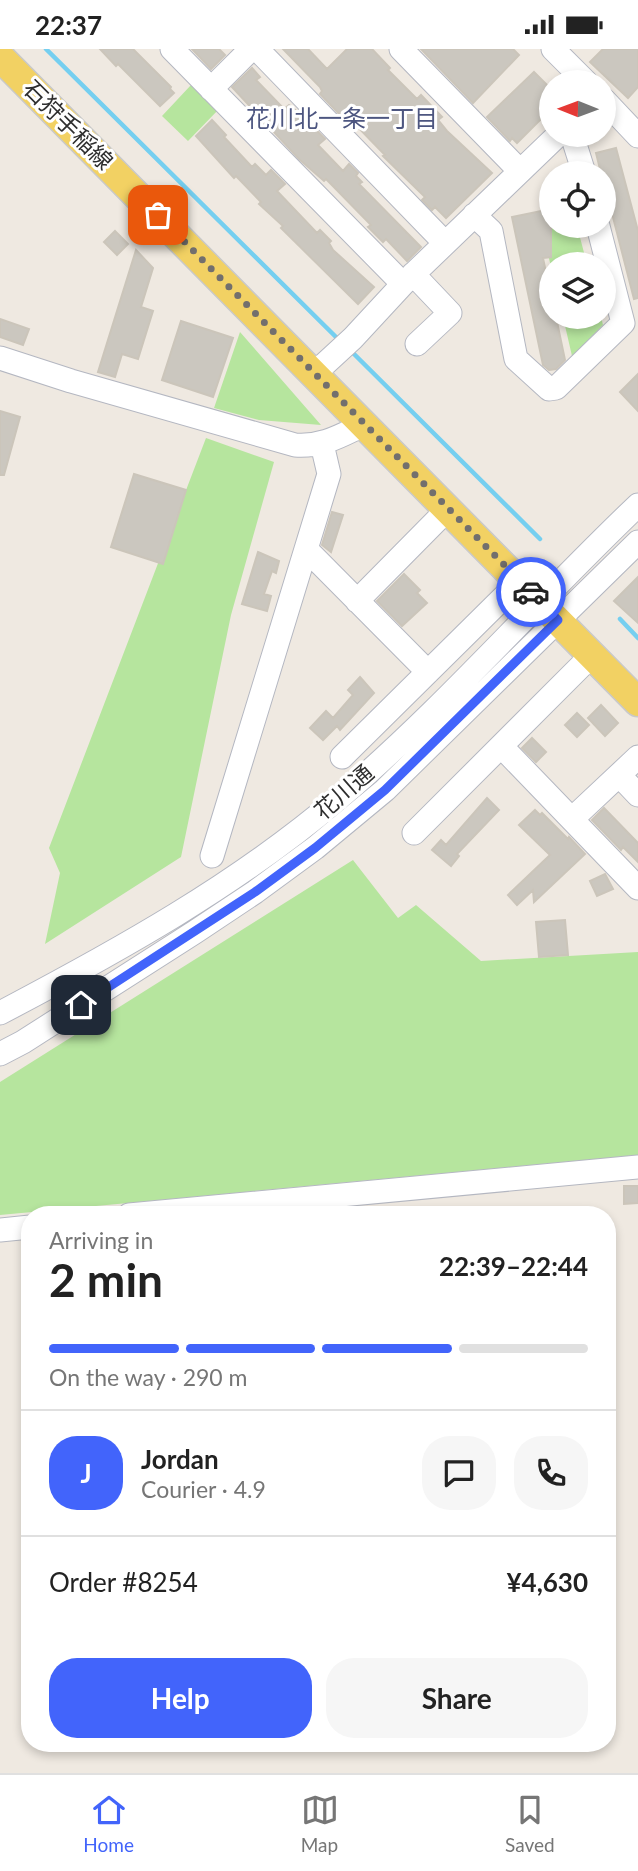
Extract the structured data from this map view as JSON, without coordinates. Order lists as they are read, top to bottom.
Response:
{
  "streets": {
    "main road": ["石狩手稲線"],
    "street": ["花川通"]
  },
  "crossings": [
    ["石狩手稲線", "花川通"]
  ],
  "districts": ["花川北一条一丁目"],
  "north": "left",
  "page": {
    "status": "22:37",
    "heading": ["2 min", "Arriving in", "22:39–22:44"],
    "panel": [
      "Jordan",
      "Courier · 4.9",
      "Order #8254",
      "¥4,630"
    ],
    "bar": "On the way · 290 m",
    "round": "J",
    "buttons": ["Help", "Share"],
    "tabs": ["Home", "Map", "Saved"]
  }
}
